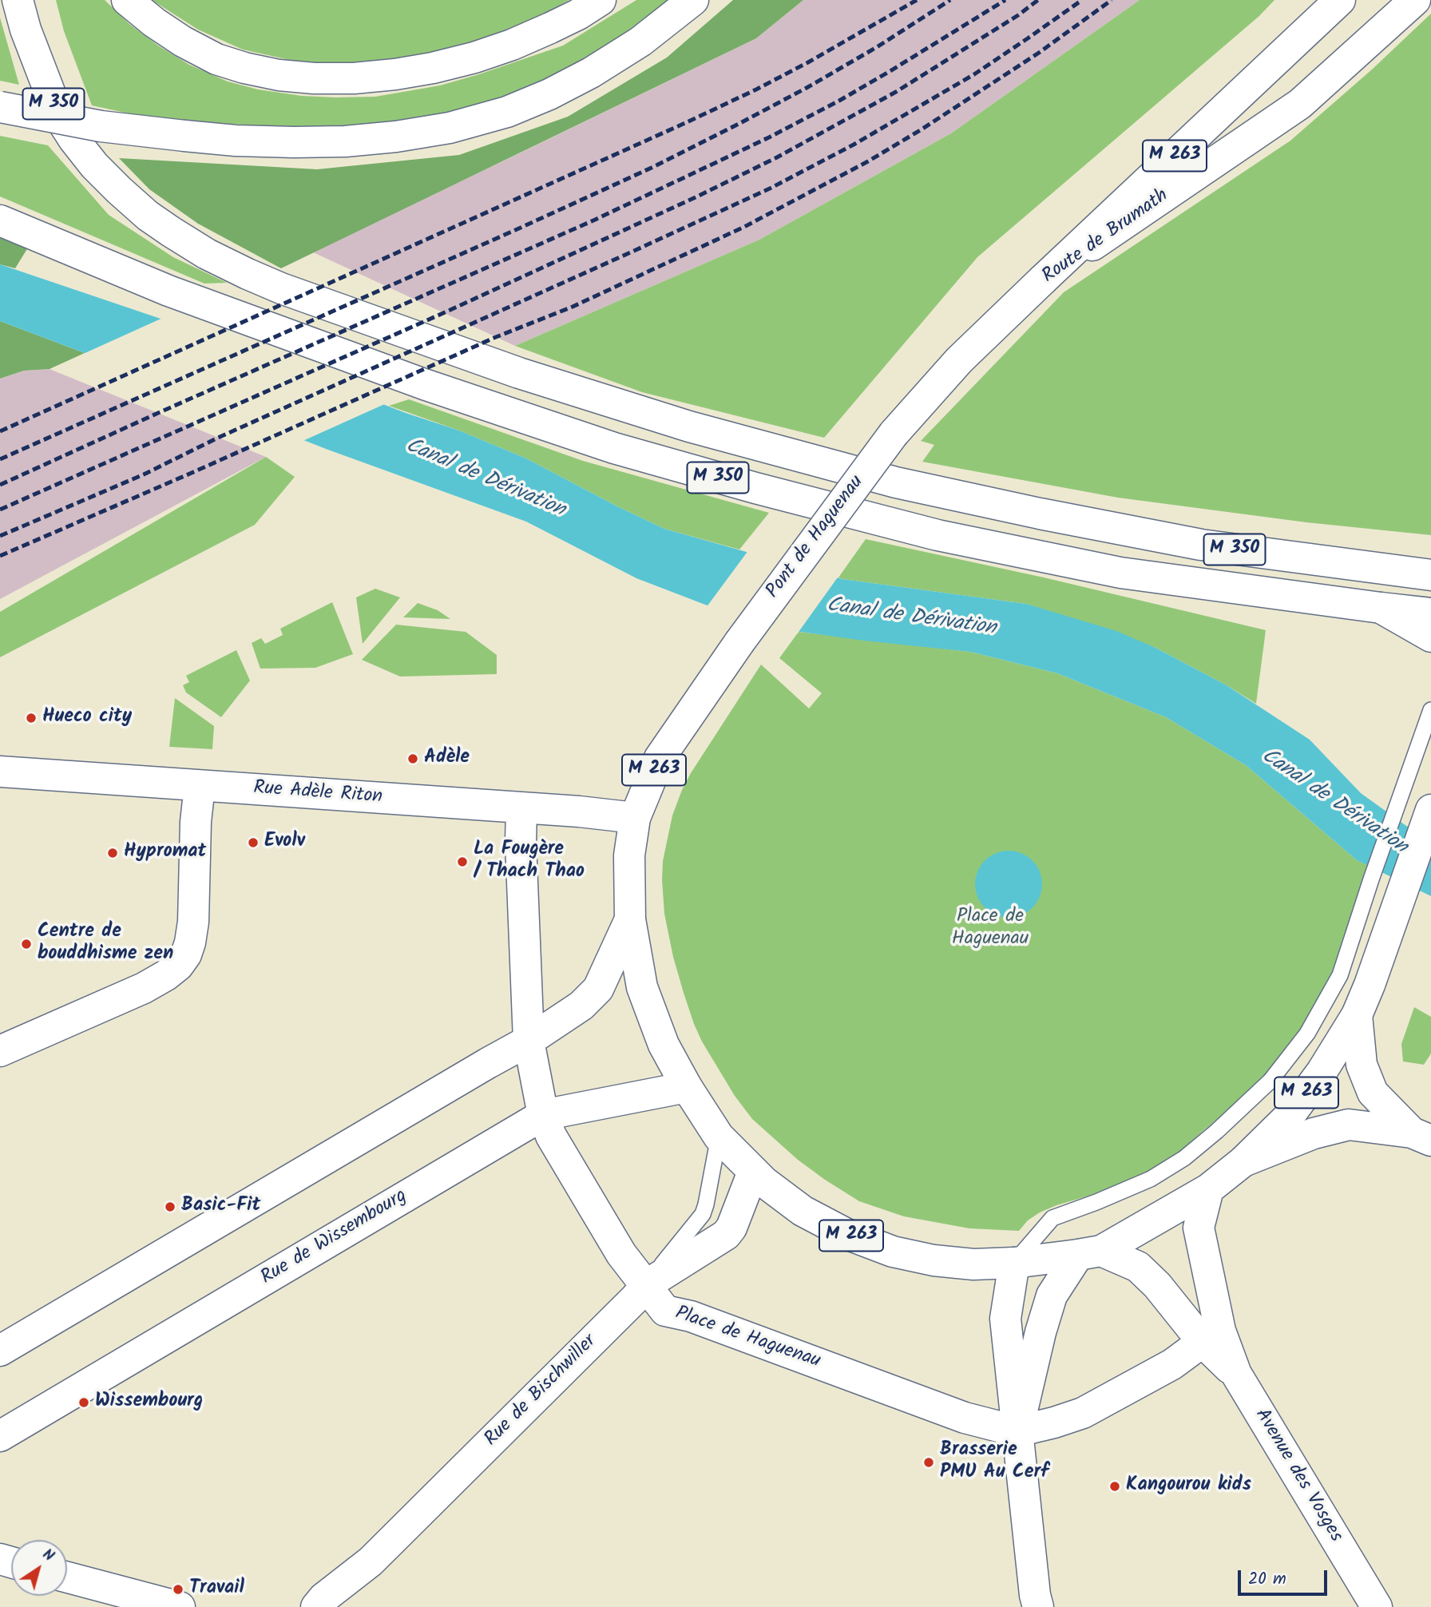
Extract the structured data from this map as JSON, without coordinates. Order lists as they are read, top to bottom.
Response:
{
  "streets": {
    "main road": [
      "M 350",
      "M 263",
      "Route de Brumath",
      "Pont de Haguenau",
      "Rue Adèle Riton",
      "Rue de Wissembourg",
      "Place de Haguenau",
      "Rue de Bischwiller",
      "Avenue des Vosges"
    ]
  },
  "crossings": [
    ["M 263", "Route de Brumath"],
    ["M 263", "Pont de Haguenau"],
    ["M 263", "Rue Adèle Riton"],
    ["M 263", "Rue de Wissembourg"],
    ["M 263", "Rue de Bischwiller"],
    ["M 263", "Avenue des Vosges"],
    ["Route de Brumath", "Pont de Haguenau"],
    ["Pont de Haguenau", "Rue Adèle Riton"],
    ["Rue Adèle Riton", "Place de Haguenau"],
    ["Rue de Wissembourg", "Place de Haguenau"],
    ["Place de Haguenau", "Rue de Bischwiller"],
    ["Place de Haguenau", "Avenue des Vosges"]
  ],
  "water": ["Canal de Dérivation"],
  "parks": ["Place de Haguenau"],
  "places": [
    "Hueco city",
    "Adèle",
    "Evolv",
    "Hypromat",
    "La Fougère / Thach Thao",
    "Centre de bouddhisme zen",
    "Basic-Fit",
    "Wissembourg",
    "Brasserie PMU Au Cerf",
    "Kangourou kids",
    "Travail"
  ],
  "scale_bar": "20 m",
  "north": "top right"
}
